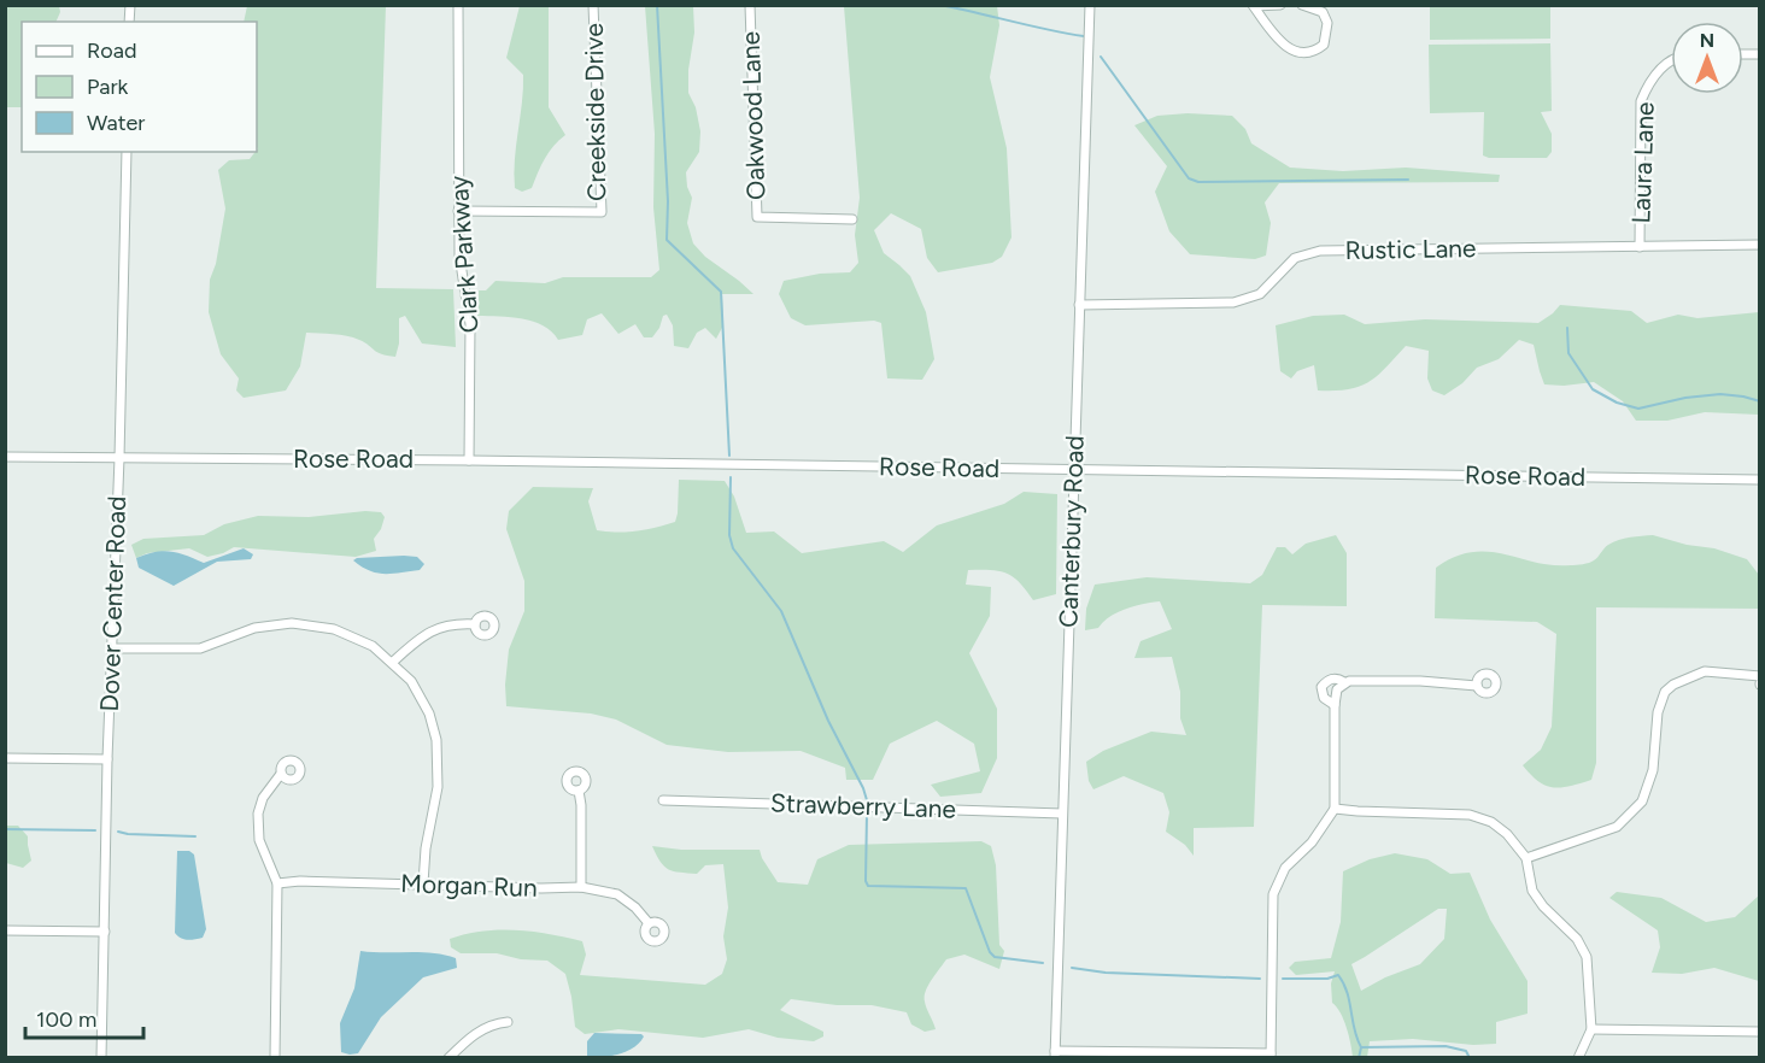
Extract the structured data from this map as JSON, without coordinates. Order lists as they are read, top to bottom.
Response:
{
  "streets": {
    "street": [
      "Creekside Drive",
      "Oakwood Lane",
      "Laura Lane",
      "Rustic Lane",
      "Clark Parkway",
      "Rose Road",
      "Canterbury Road",
      "Dover Center Road",
      "Strawberry Lane",
      "Morgan Run"
    ]
  },
  "crossings": [
    ["Creekside Drive", "Clark Parkway"],
    ["Laura Lane", "Rustic Lane"],
    ["Rustic Lane", "Canterbury Road"],
    ["Clark Parkway", "Rose Road"],
    ["Rose Road", "Canterbury Road"],
    ["Rose Road", "Dover Center Road"],
    ["Canterbury Road", "Strawberry Lane"]
  ],
  "legend": ["Road", "Park", "Water"],
  "scale_bar": "100 m",
  "north": "top"
}
